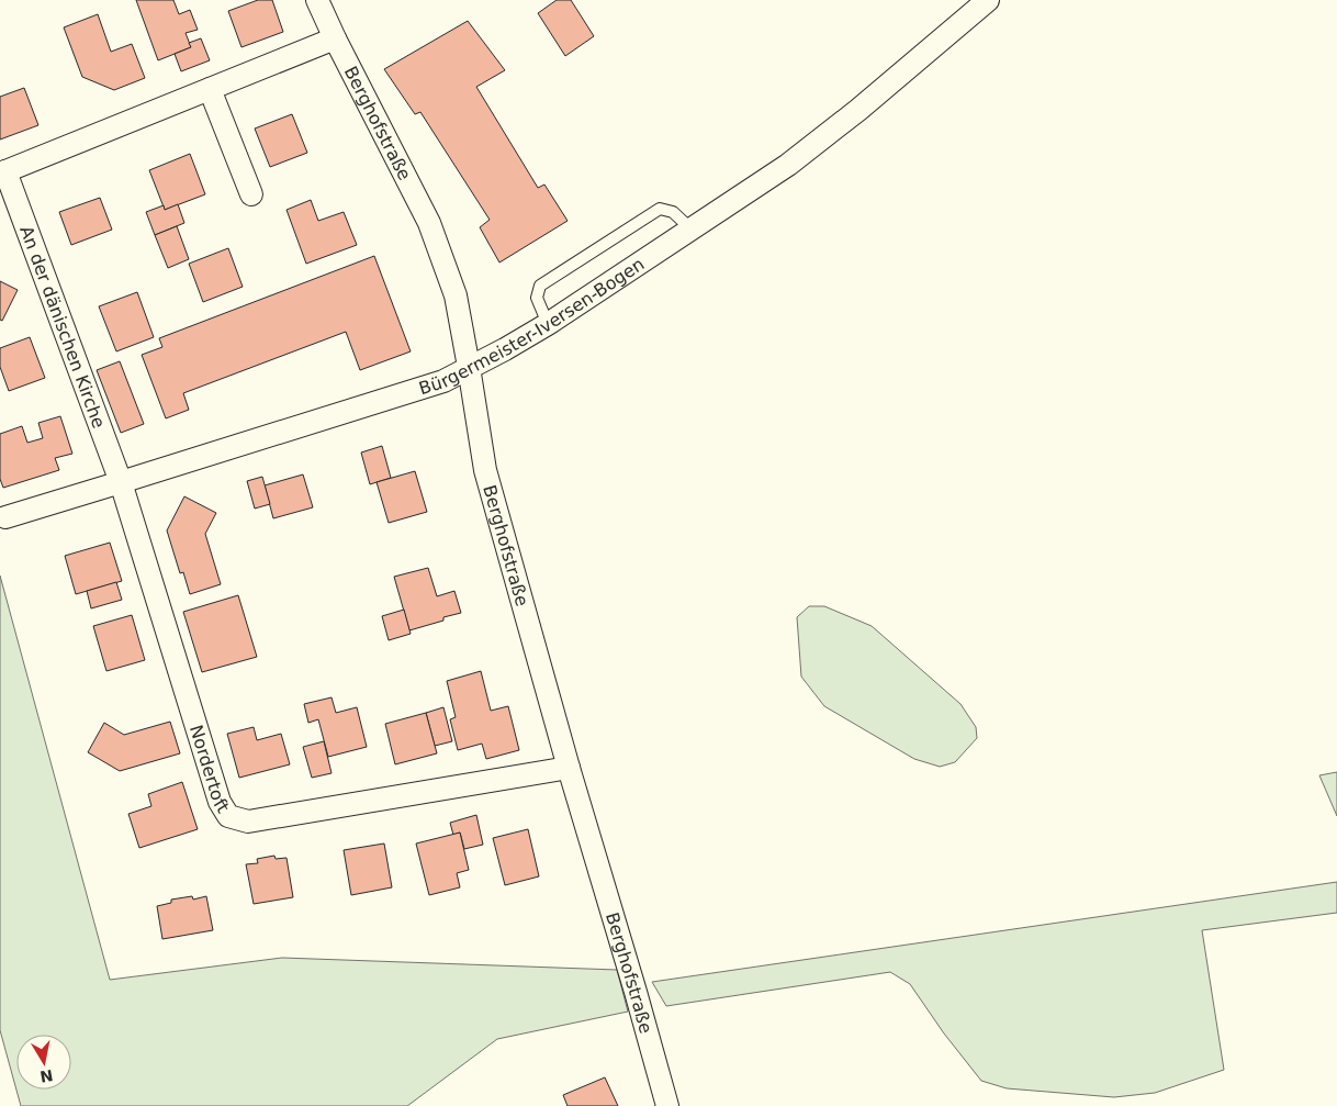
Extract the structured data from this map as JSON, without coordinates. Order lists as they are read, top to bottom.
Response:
{
  "streets": {
    "street": [
      "Berghofstraße",
      "Bürgermeister-Iversen-Bogen",
      "An der dänischen Kirche",
      "Nordertoft"
    ]
  },
  "crossings": [
    ["Berghofstraße", "Bürgermeister-Iversen-Bogen"],
    ["Berghofstraße", "An der dänischen Kirche"],
    ["Berghofstraße", "Nordertoft"],
    ["Bürgermeister-Iversen-Bogen", "An der dänischen Kirche"],
    ["Bürgermeister-Iversen-Bogen", "Nordertoft"],
    ["An der dänischen Kirche", "Nordertoft"]
  ],
  "north": "bottom"
}
